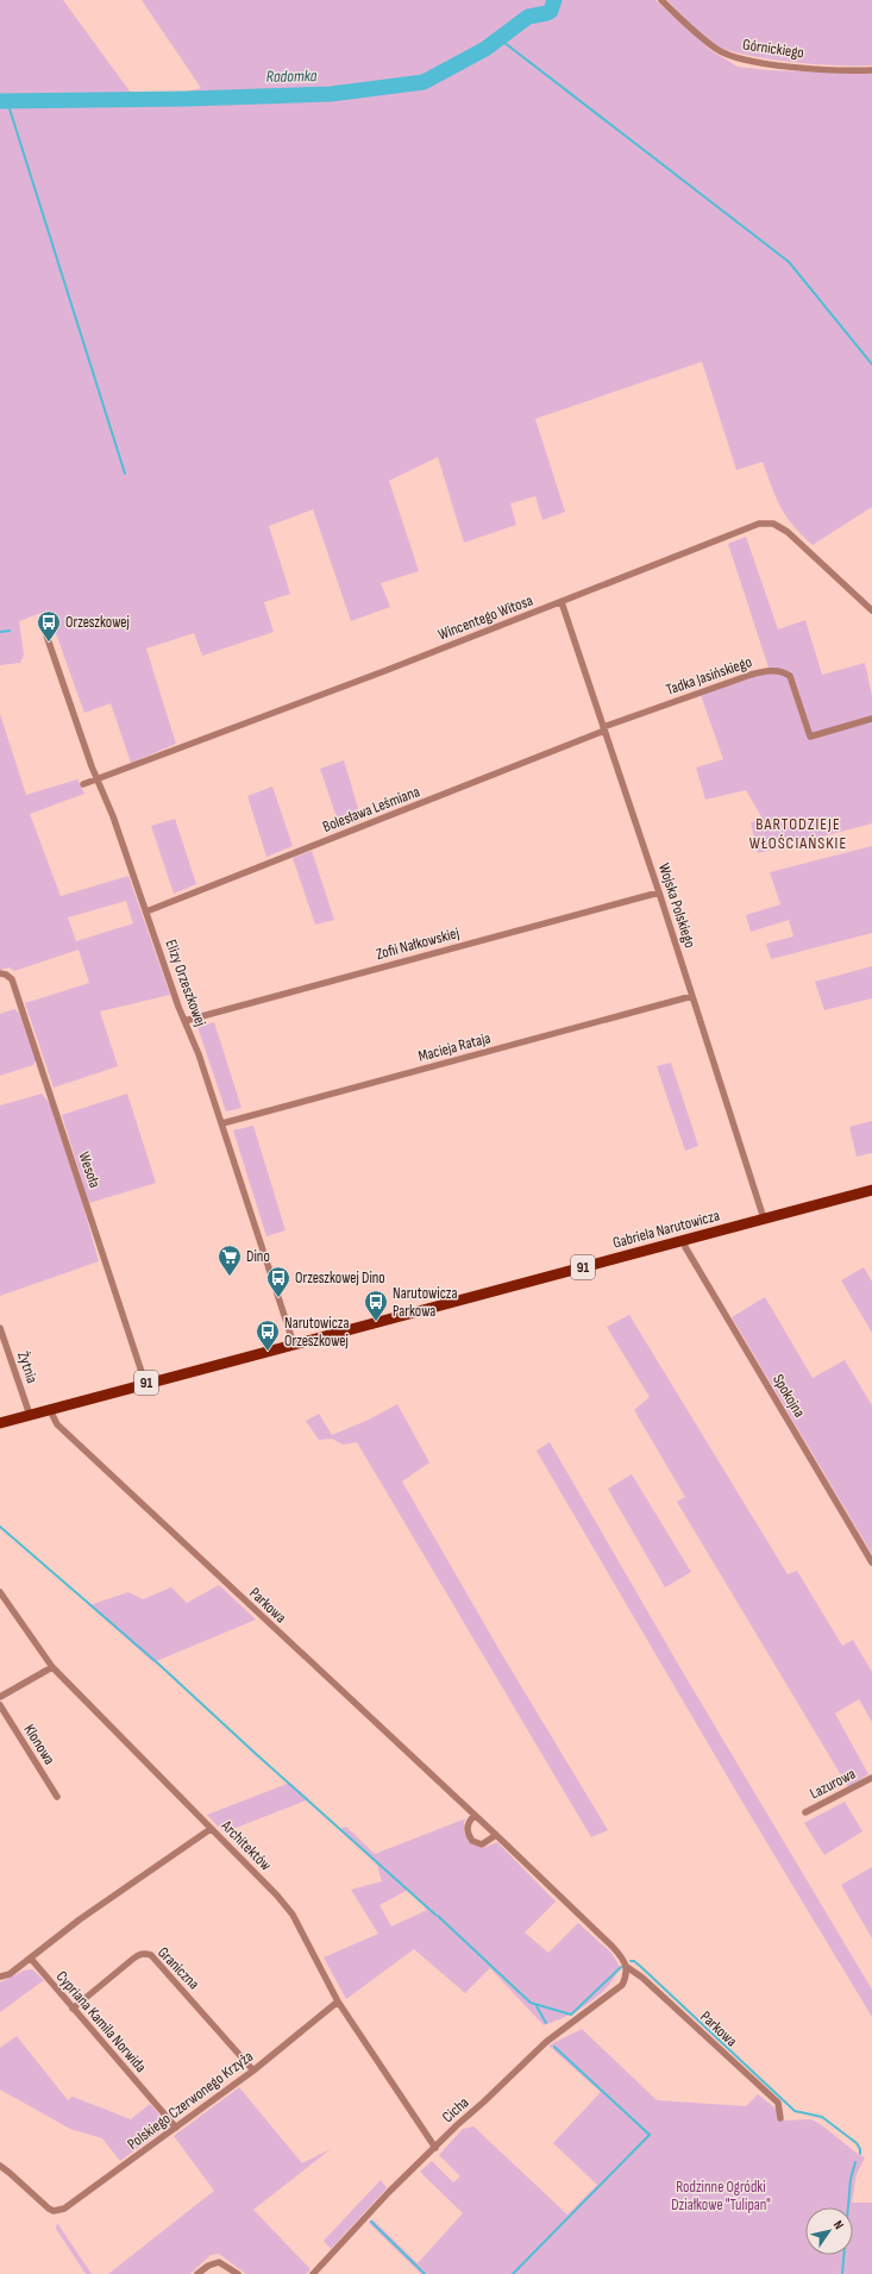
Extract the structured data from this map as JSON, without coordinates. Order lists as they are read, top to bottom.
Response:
{
  "streets": {
    "main road": ["Gabriela Narutowicza", "91"],
    "street": [
      "Górnickiego",
      "Wincentego Witosa",
      "Tadka Jasińskiego",
      "Bolesława Leśmiana",
      "Wojska Polskiego",
      "Zofii Nałkowskiej",
      "Elizy Orzeszkowej",
      "Macieja Rataja",
      "Wesoła",
      "Żytnia",
      "Spokojna",
      "Parkowa",
      "Klonowa",
      "Lazurowa",
      "Architektów",
      "Graniczna",
      "Cypriana Kamila Norwida",
      "Polskiego Czerwonego Krzyża",
      "Cicha"
    ]
  },
  "crossings": [
    ["Wincentego Witosa", "Wojska Polskiego"],
    ["Wincentego Witosa", "Elizy Orzeszkowej"],
    ["Tadka Jasińskiego", "Bolesława Leśmiana"],
    ["Tadka Jasińskiego", "Wojska Polskiego"],
    ["Bolesława Leśmiana", "Wojska Polskiego"],
    ["Bolesława Leśmiana", "Elizy Orzeszkowej"],
    ["Wojska Polskiego", "Zofii Nałkowskiej"],
    ["Wojska Polskiego", "Macieja Rataja"],
    ["Wojska Polskiego", "Gabriela Narutowicza"],
    ["Zofii Nałkowskiej", "Elizy Orzeszkowej"],
    ["Elizy Orzeszkowej", "Macieja Rataja"],
    ["Elizy Orzeszkowej", "Gabriela Narutowicza"],
    ["Wesoła", "Gabriela Narutowicza"],
    ["Gabriela Narutowicza", "Żytnia"],
    ["Gabriela Narutowicza", "Spokojna"],
    ["Gabriela Narutowicza", "Parkowa"],
    ["Parkowa", "Cicha"],
    ["Architektów", "Polskiego Czerwonego Krzyża"],
    ["Architektów", "Cicha"],
    ["Graniczna", "Cypriana Kamila Norwida"],
    ["Graniczna", "Polskiego Czerwonego Krzyża"],
    ["Cypriana Kamila Norwida", "Polskiego Czerwonego Krzyża"]
  ],
  "districts": ["BARTODZIEJE WŁOŚCIAŃSKIE"],
  "water": ["Radomka"],
  "parks": ["Rodzinne Ogródki Działkowe \"Tulipan\""],
  "places": {
    "bus stop": [
      "Orzeszkowej",
      "Orzeszkowej Dino",
      "Narutowicza Parkowa",
      "Narutowicza Orzeszkowej"
    ],
    "supermarket": ["Dino"]
  },
  "north": "top right"
}
